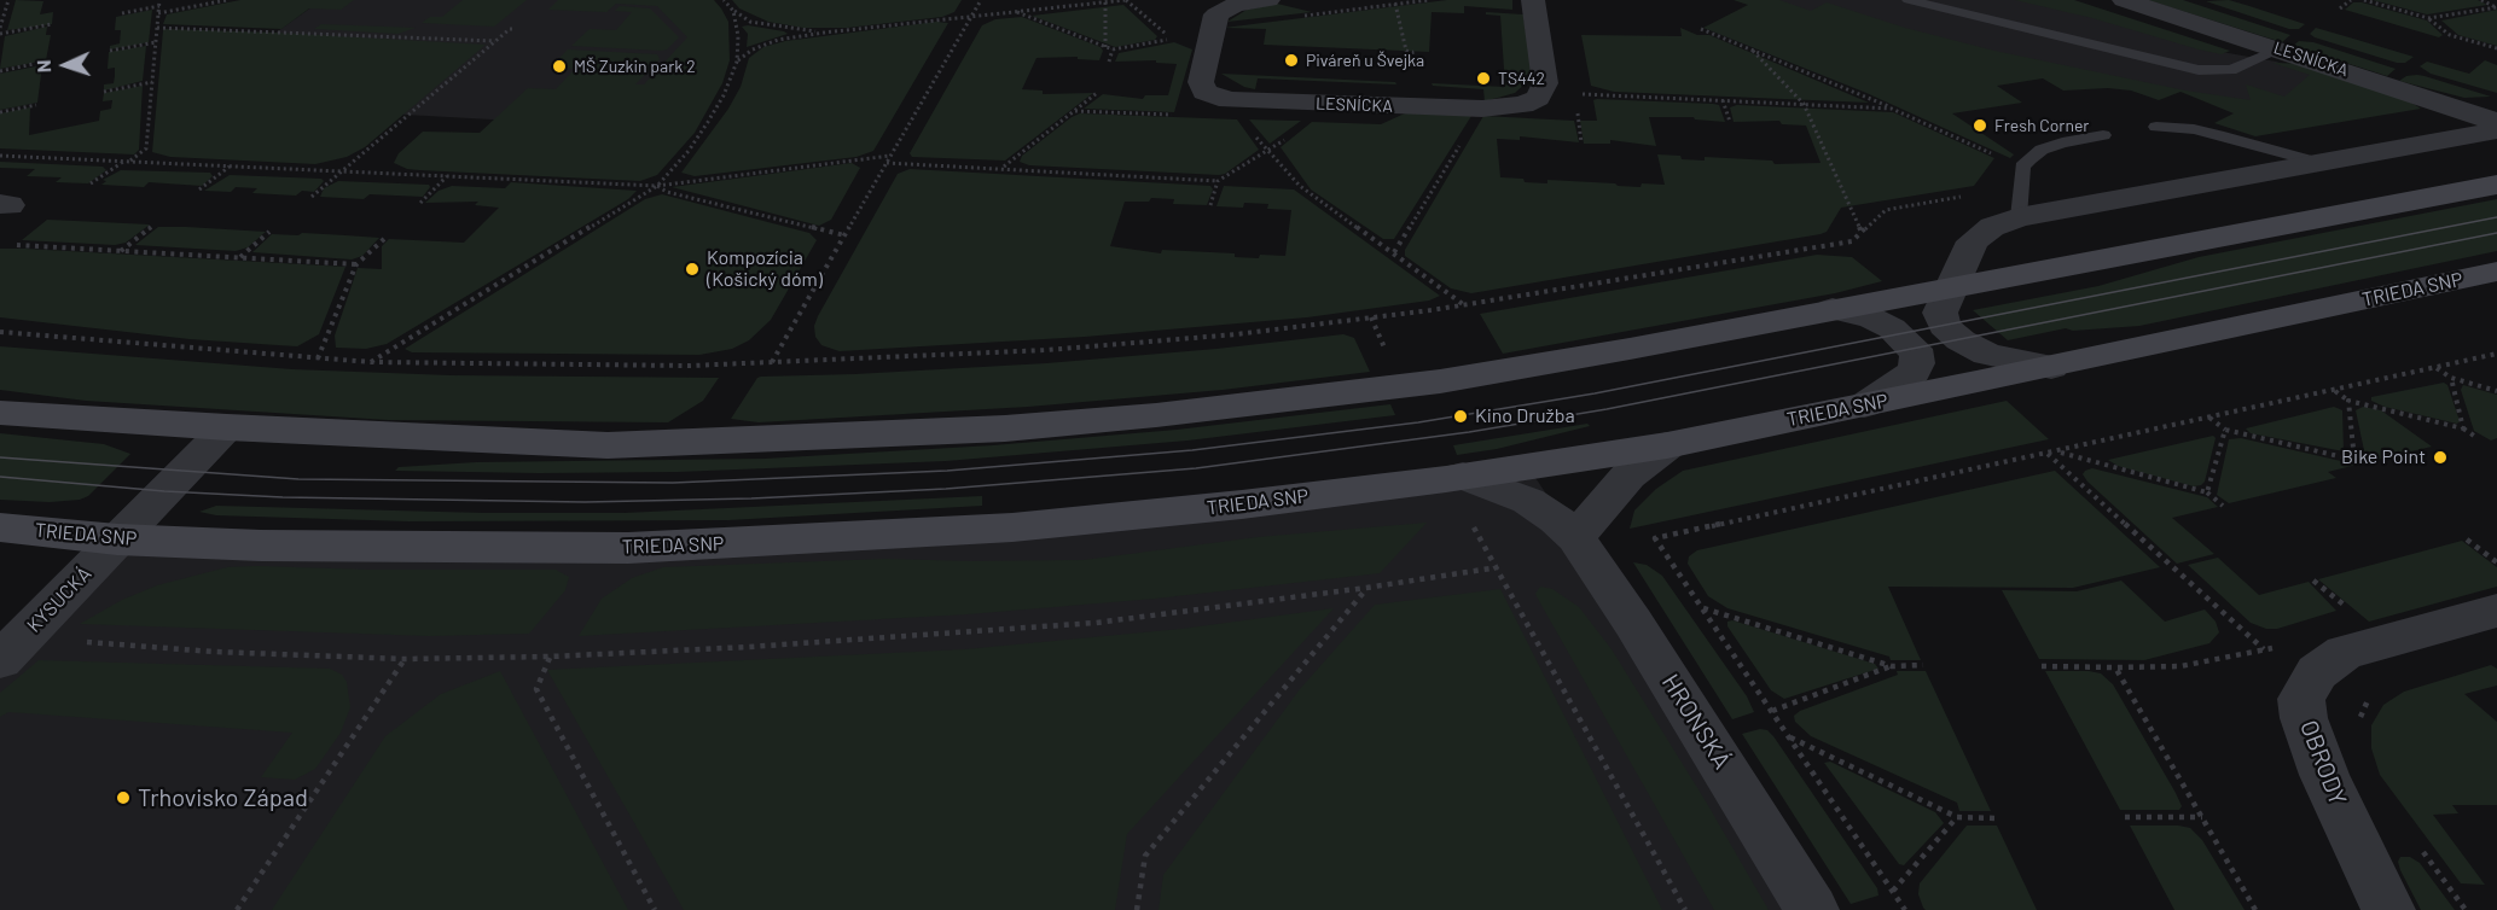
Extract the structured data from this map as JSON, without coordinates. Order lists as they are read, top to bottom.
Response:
{
  "streets": {
    "street": [
      "LESNÍCKA",
      "TRIEDA SNP",
      "KYSUCKÁ",
      "HRONSKÁ",
      "OBRODY"
    ]
  },
  "crossings": [
    ["TRIEDA SNP", "KYSUCKÁ"],
    ["TRIEDA SNP", "HRONSKÁ"]
  ],
  "places": [
    "Piváreň u Švejka",
    "MŠ Zuzkin park 2",
    "TS442",
    "Fresh Corner",
    "Kompozícia (Košický dóm)",
    "Kino Družba",
    "Bike Point",
    "Trhovisko Západ"
  ],
  "north": "left"
}
